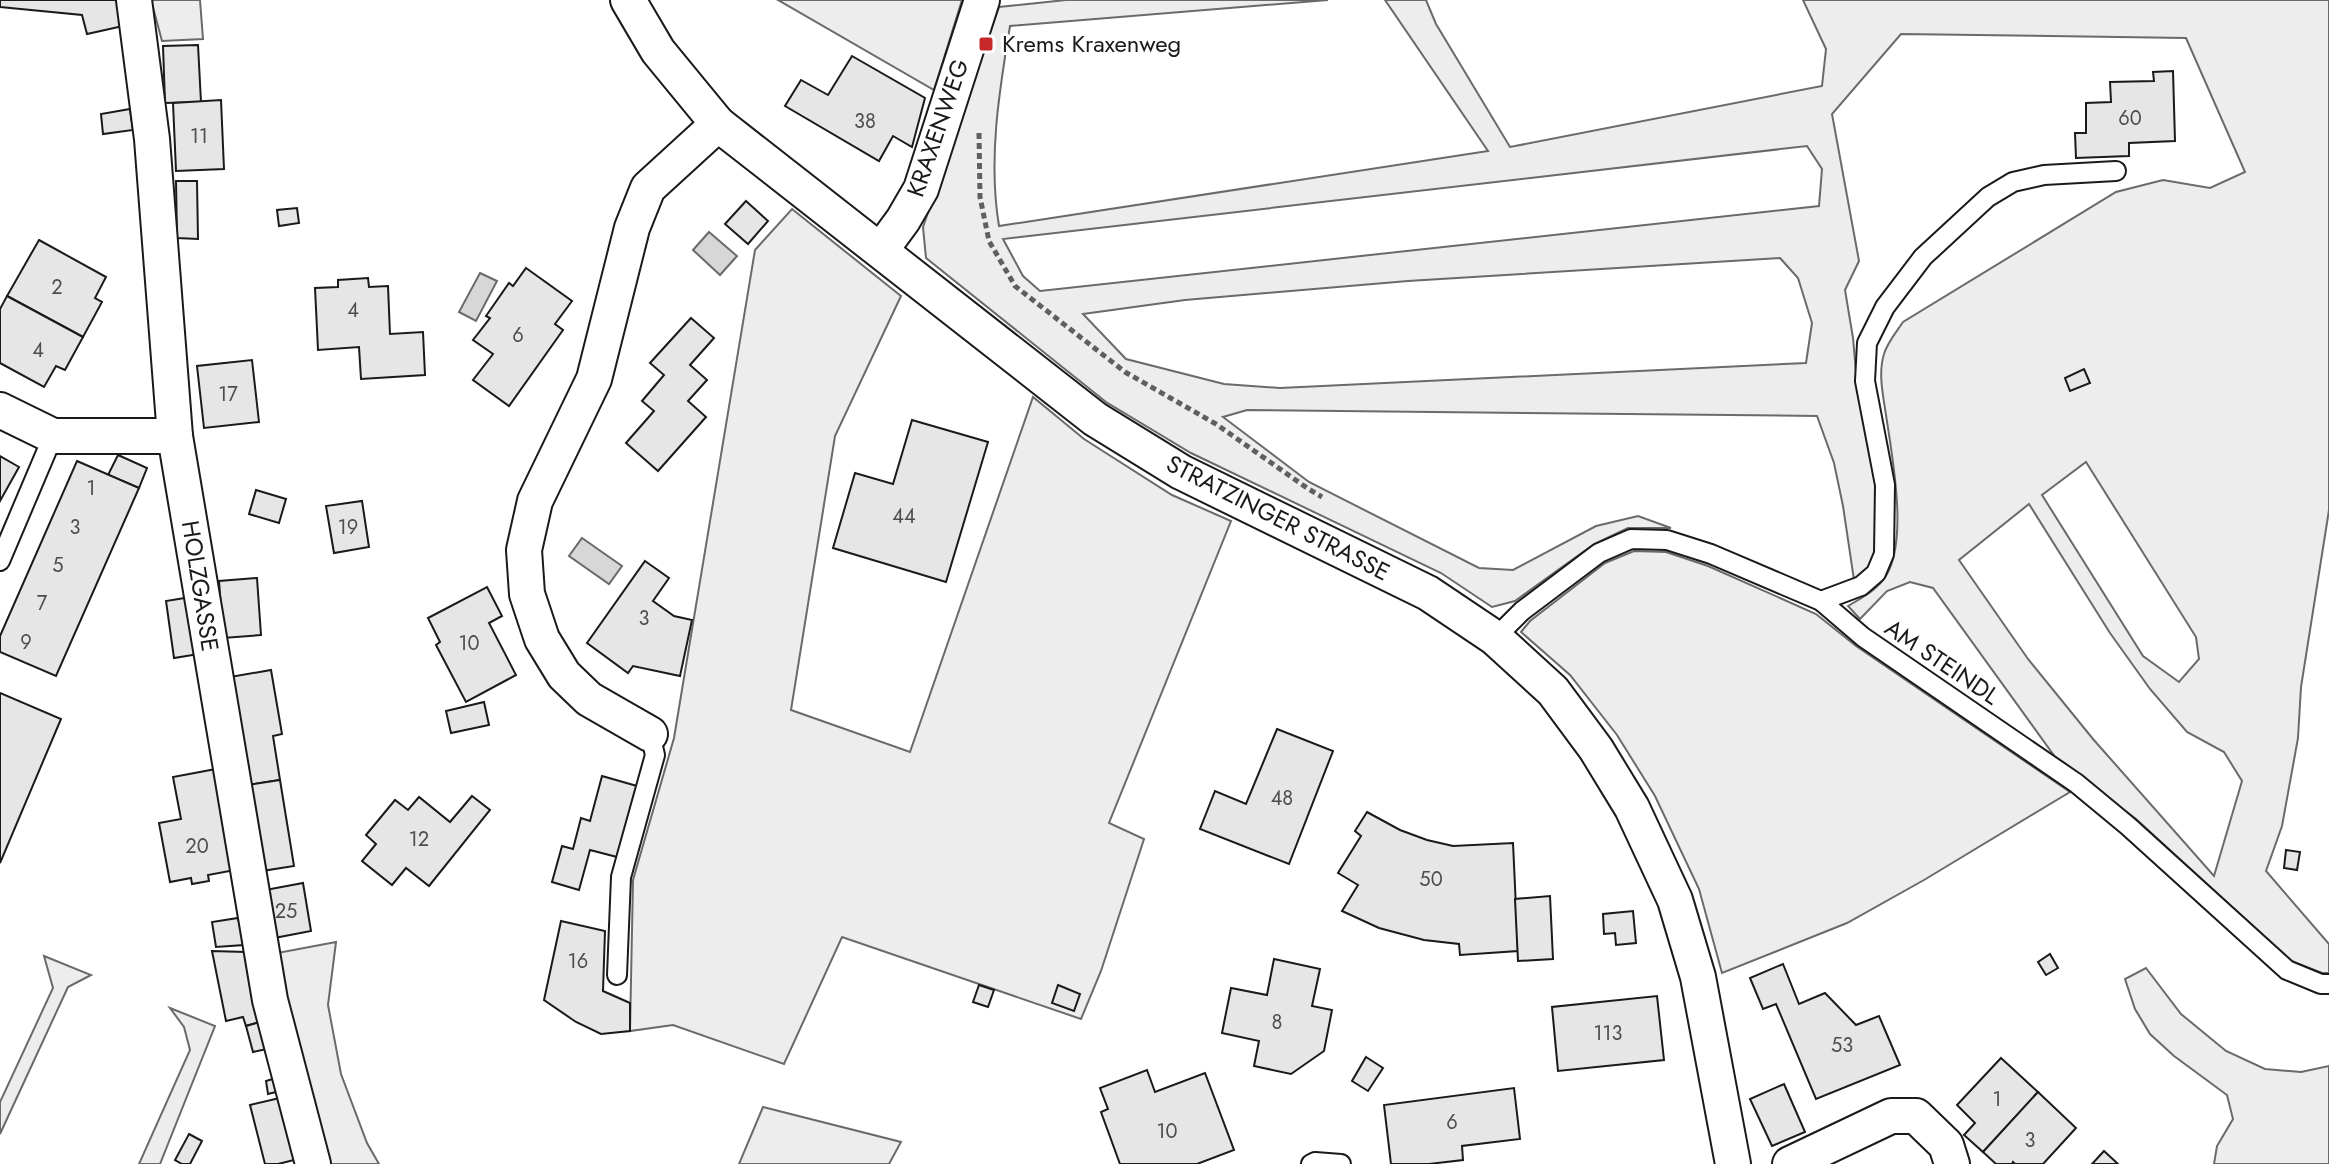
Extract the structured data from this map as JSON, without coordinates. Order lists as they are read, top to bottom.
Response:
{
  "streets": {
    "street": ["KRAXENWEG", "STRATZINGER STRASSE", "HOLZGASSE"],
    "lane": ["AM STEINDL"]
  },
  "crossings": [
    ["KRAXENWEG", "STRATZINGER STRASSE"],
    ["STRATZINGER STRASSE", "AM STEINDL"]
  ],
  "places": {
    "transit": ["Krems Kraxenweg"]
  },
  "house_numbers": [
    "60",
    "38",
    "11",
    "2",
    "4",
    "6",
    "4",
    "17",
    "1",
    "44",
    "3",
    "19",
    "5",
    "7",
    "3",
    "9",
    "10",
    "48",
    "12",
    "20",
    "50",
    "25",
    "16",
    "8",
    "113",
    "53",
    "1",
    "6",
    "10",
    "3"
  ]
}
